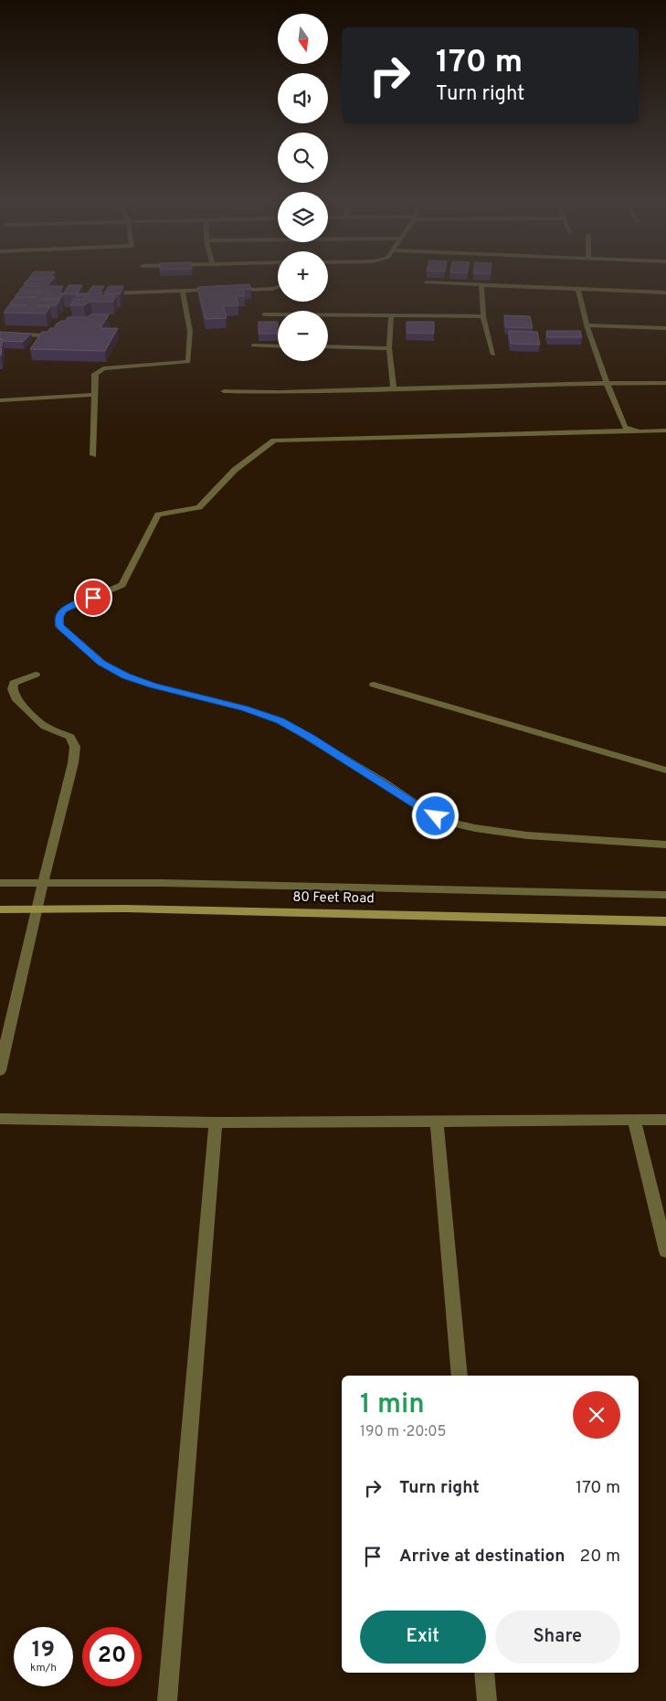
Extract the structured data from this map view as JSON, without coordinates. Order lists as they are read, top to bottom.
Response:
{
  "streets": {
    "street": ["80 Feet Road"]
  },
  "north": "bottom",
  "page": {
    "map_buttons": ["+", "−"],
    "turn": ["170 m", "Turn right"],
    "heading": ["1 min", "190 m · 20:05"],
    "list": [
      {
        "name": "Turn right",
        "value": "170 m"
      },
      {
        "name": "Arrive at destination",
        "value": "20 m"
      }
    ],
    "buttons": ["Exit", "Share"],
    "speed": "19 km/h",
    "limit": "20"
  }
}
